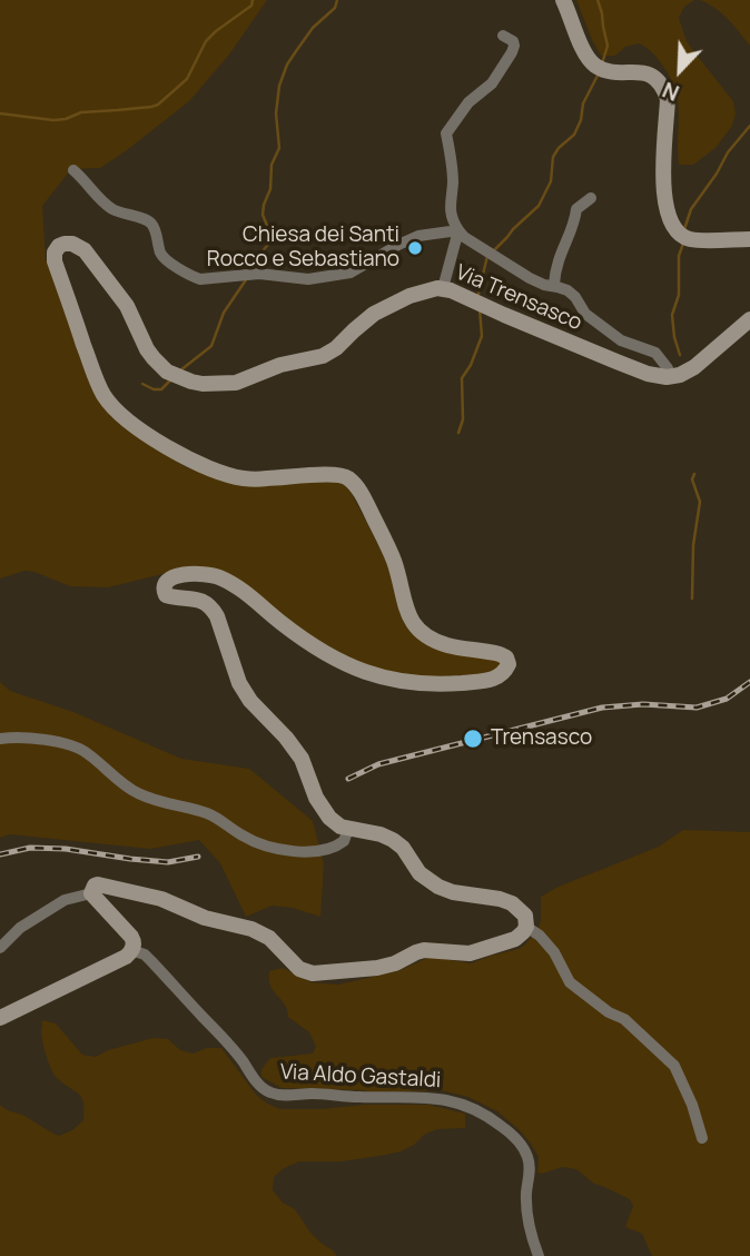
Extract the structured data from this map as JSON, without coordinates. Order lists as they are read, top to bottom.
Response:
{
  "streets": {
    "main road": ["Via Trensasco"],
    "street": ["Via Aldo Gastaldi"]
  },
  "places": ["Chiesa dei Santi Rocco e Sebastiano", "Trensasco"],
  "north": "bottom left"
}
